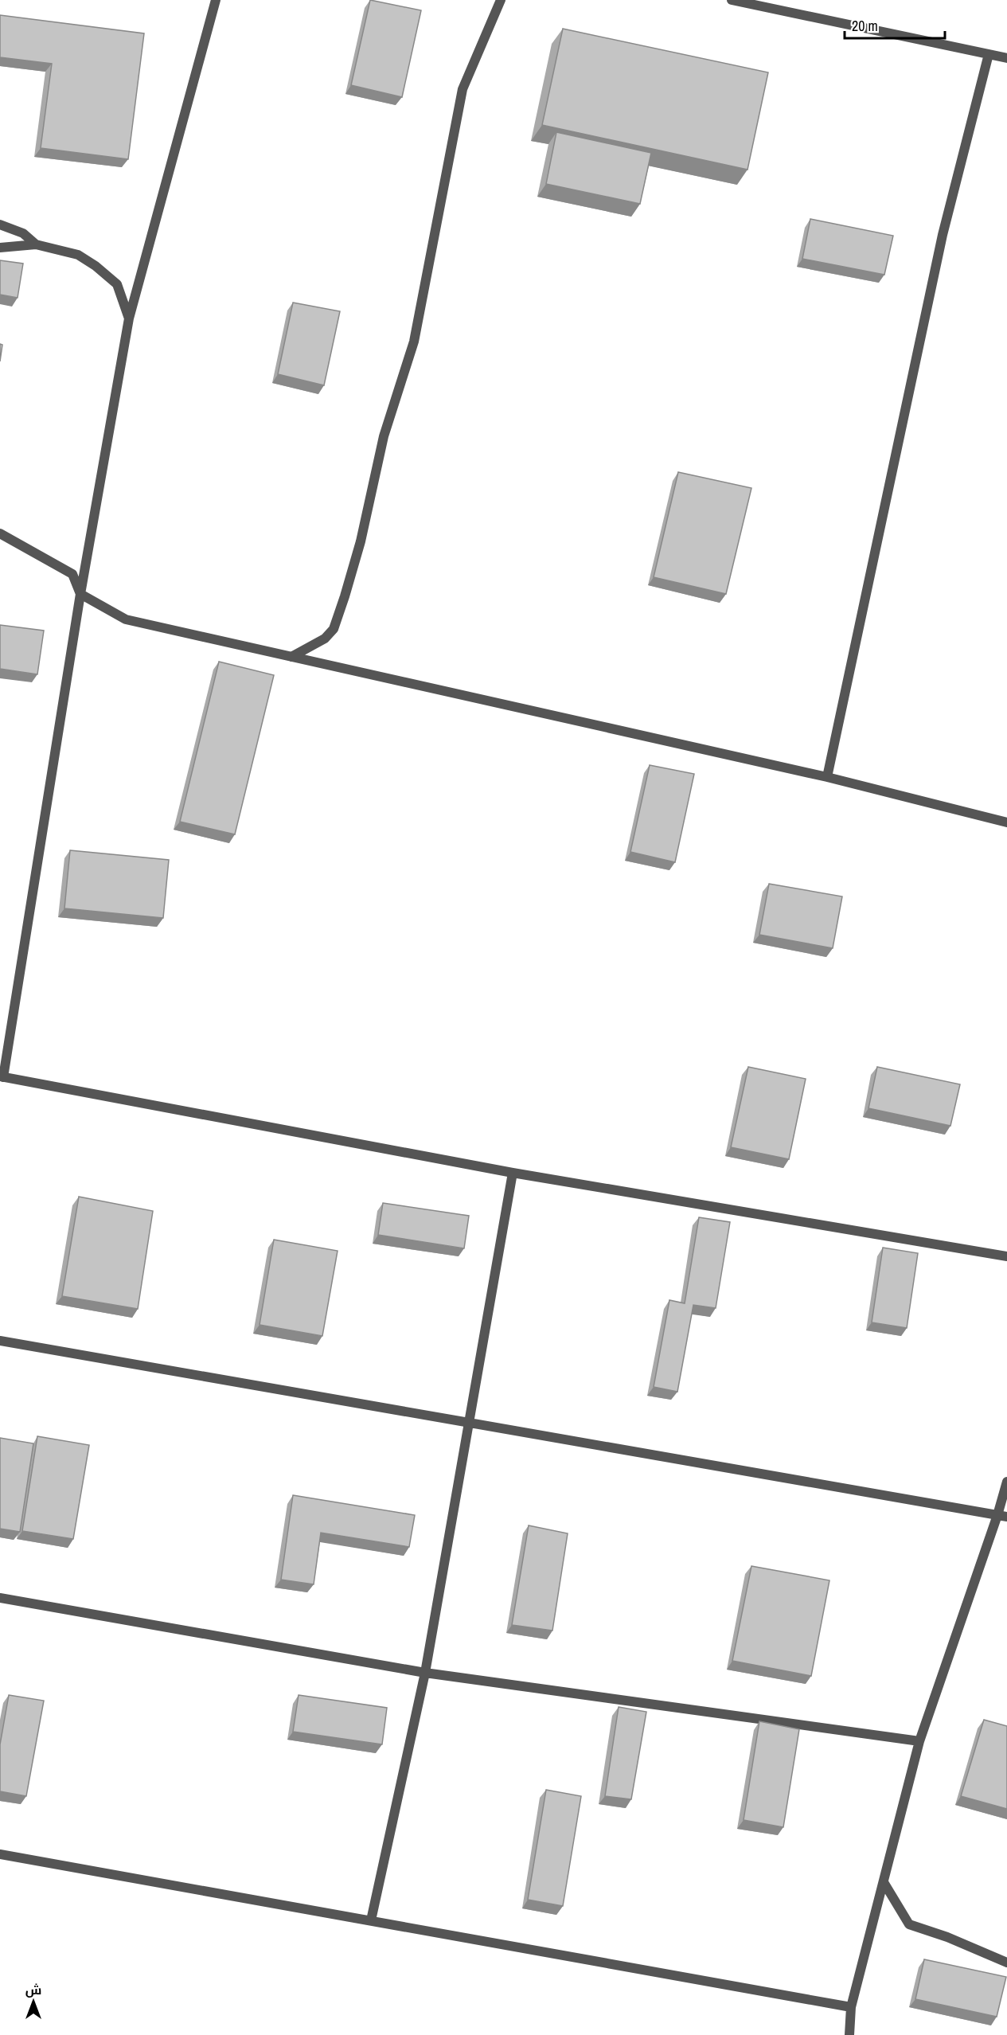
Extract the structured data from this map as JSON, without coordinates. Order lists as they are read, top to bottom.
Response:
{
  "scale_bar": "20 m",
  "north": "top"
}
